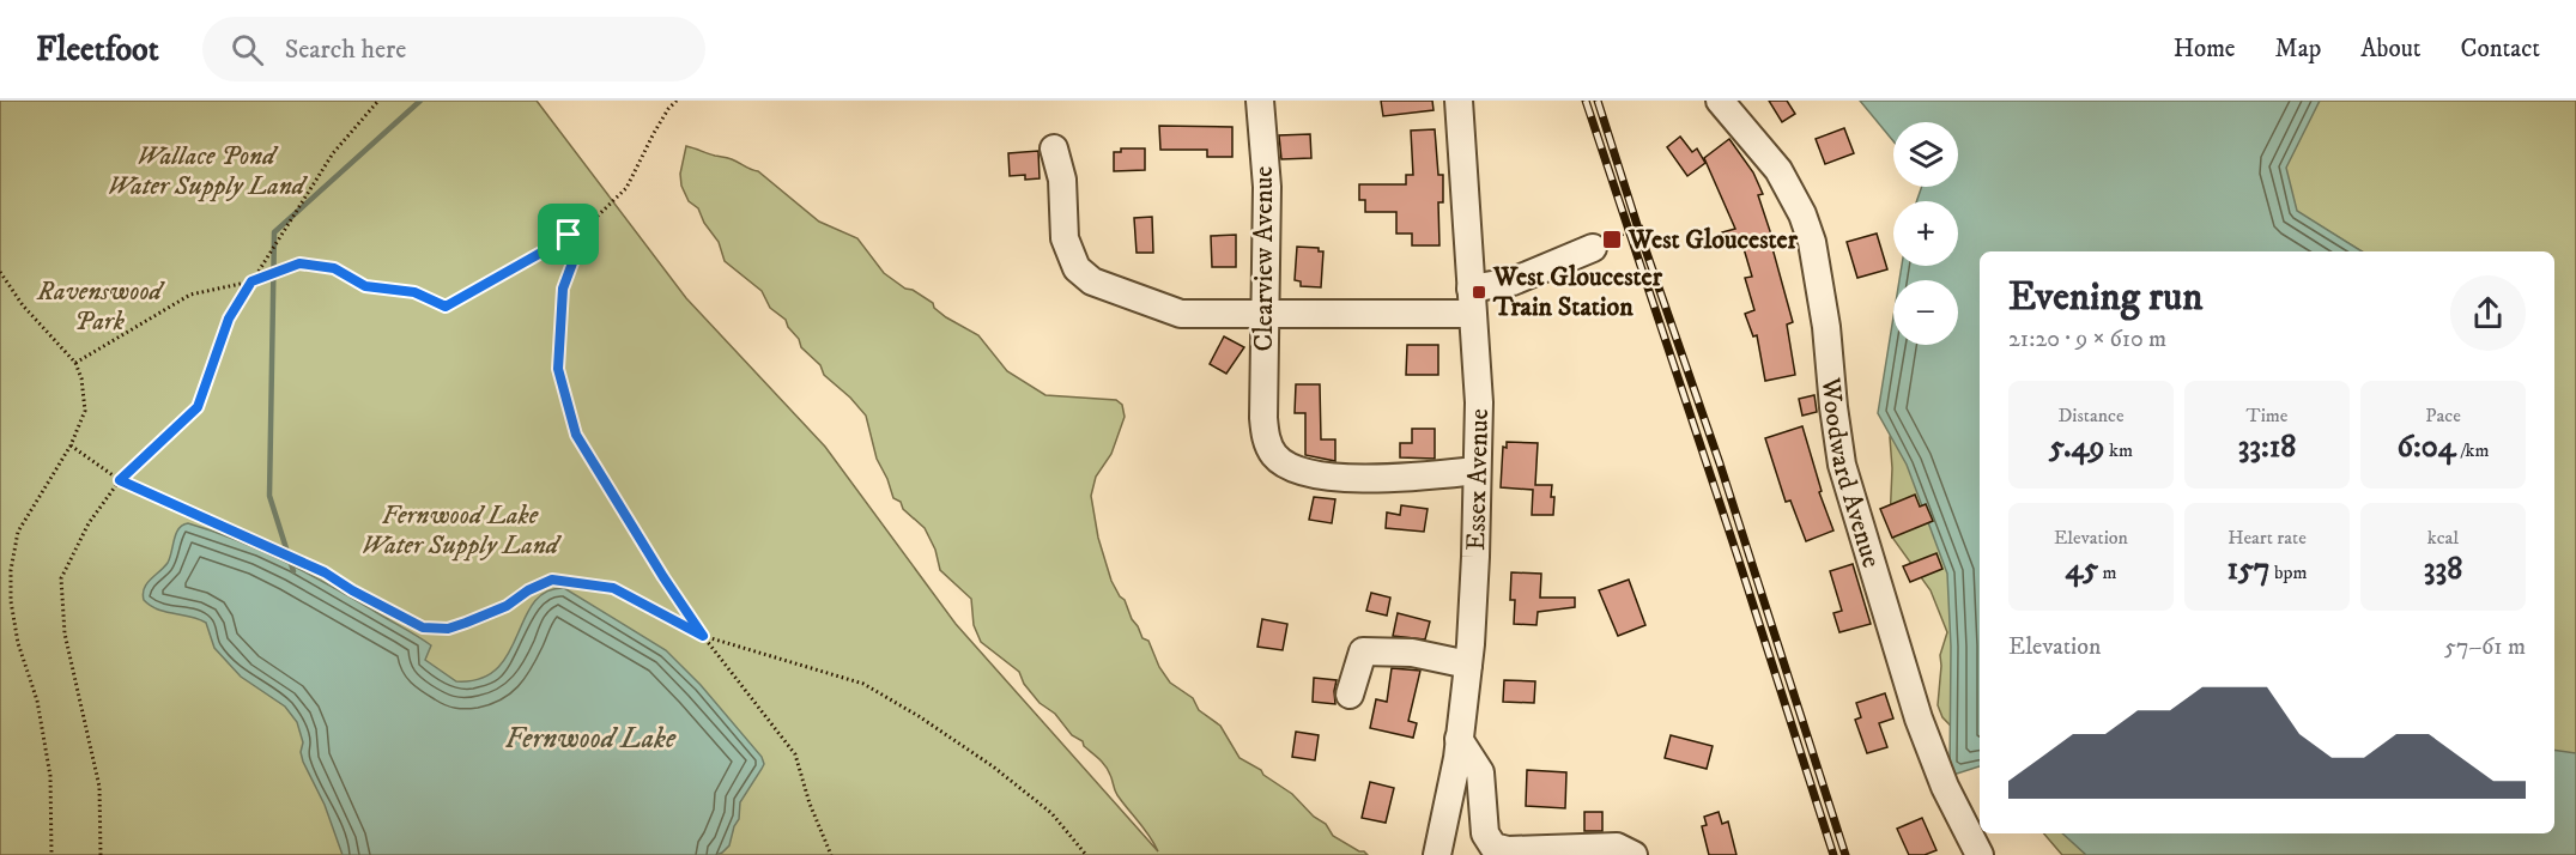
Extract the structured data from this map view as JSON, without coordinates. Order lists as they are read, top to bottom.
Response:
{
  "streets": {
    "street": ["Clearview Avenue", "Woodward Avenue", "Essex Avenue"]
  },
  "crossings": [
    ["Clearview Avenue", "Essex Avenue"]
  ],
  "water": ["Fernwood Lake"],
  "parks": ["Wallace Pond Water Supply Land", "Ravenswood Park", "Fernwood Lake Water Supply Land"],
  "places": {
    "transit": ["West Gloucester", "West Gloucester Train Station"]
  },
  "page": {
    "header": "Fleetfoot",
    "search": "Search here",
    "nav": [
      "Home",
      "Map",
      "About",
      "Contact"
    ],
    "map_buttons": ["+", "−"],
    "heading": ["Evening run", "21:20 · 9 × 610 m"],
    "stats": [
      ["Distance", "5.49 km"],
      ["Time", "33:18"],
      ["Pace", "6:04 /km"],
      ["Elevation", "45 m"],
      ["Heart rate", "157 bpm"],
      ["kcal", "338"]
    ],
    "chart": ["Elevation", "57–61 m"]
  }
}
